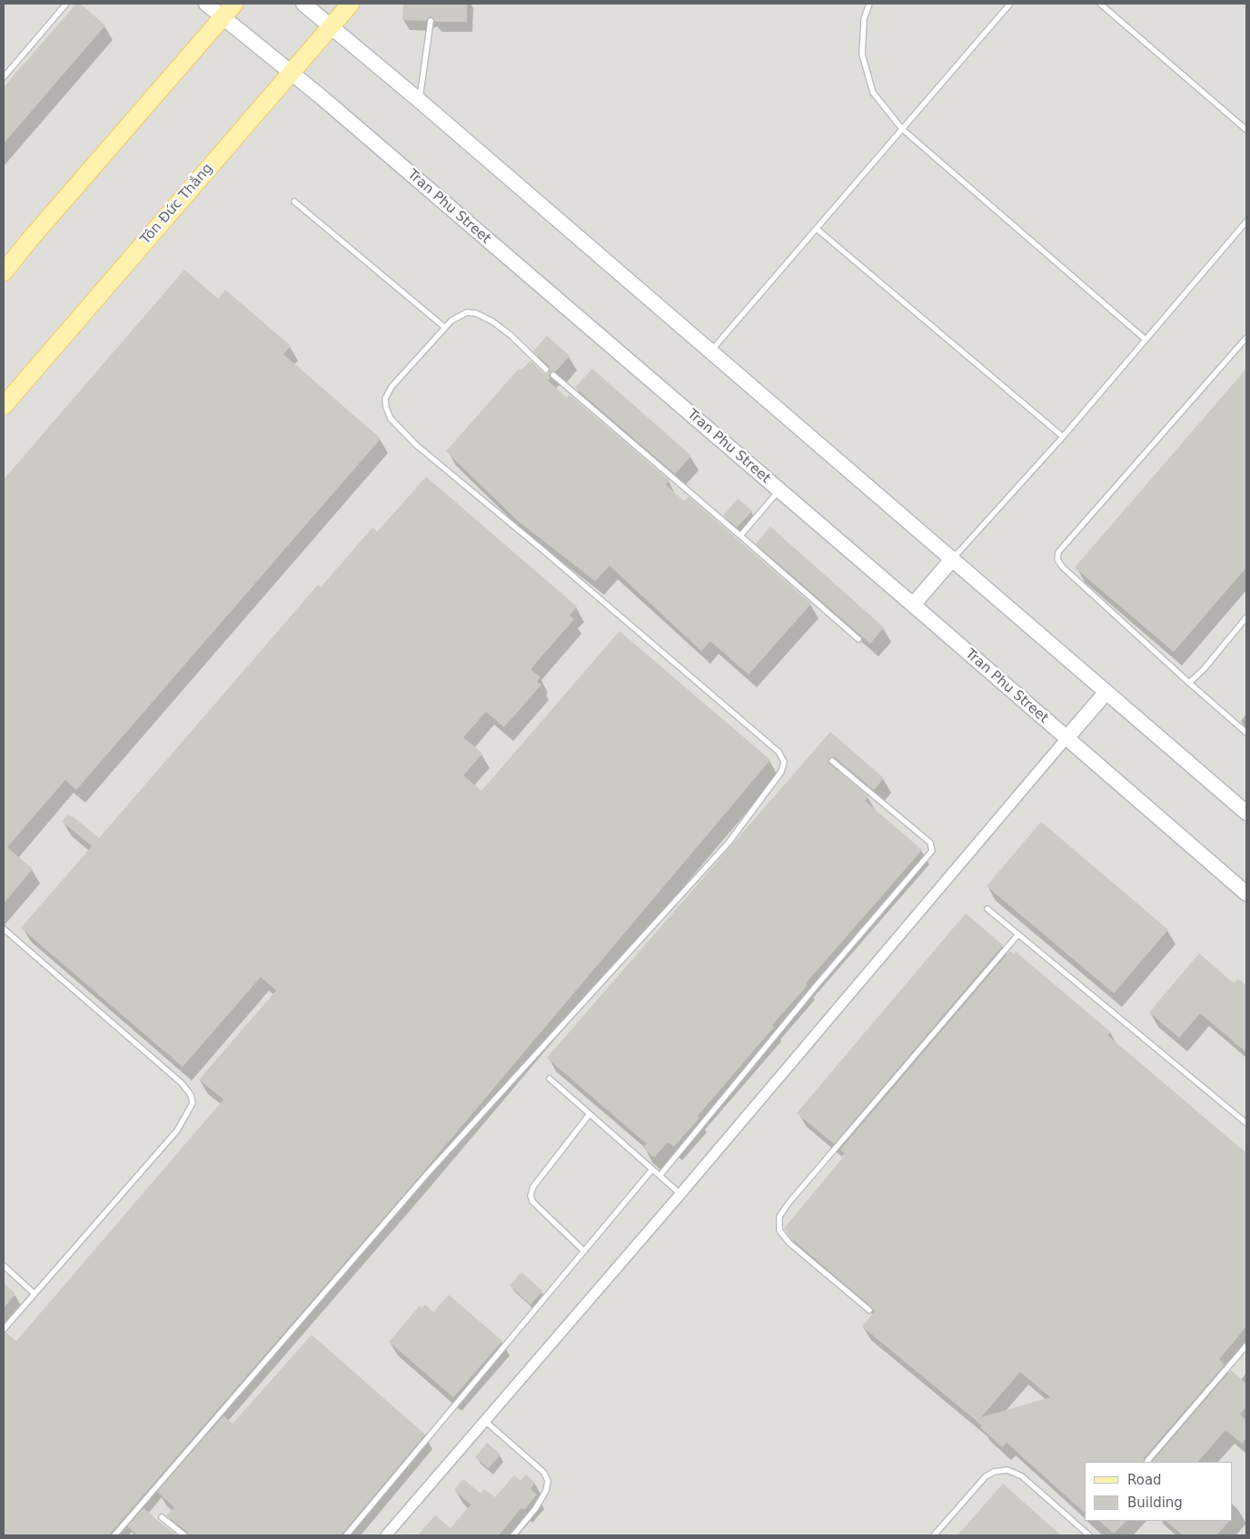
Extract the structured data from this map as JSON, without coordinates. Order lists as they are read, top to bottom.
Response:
{
  "streets": {
    "main road": ["Tôn Đức Thắng", "Tran Phu Street"]
  },
  "crossings": [
    ["Tôn Đức Thắng", "Tran Phu Street"]
  ],
  "legend": ["Road", "Building"]
}
